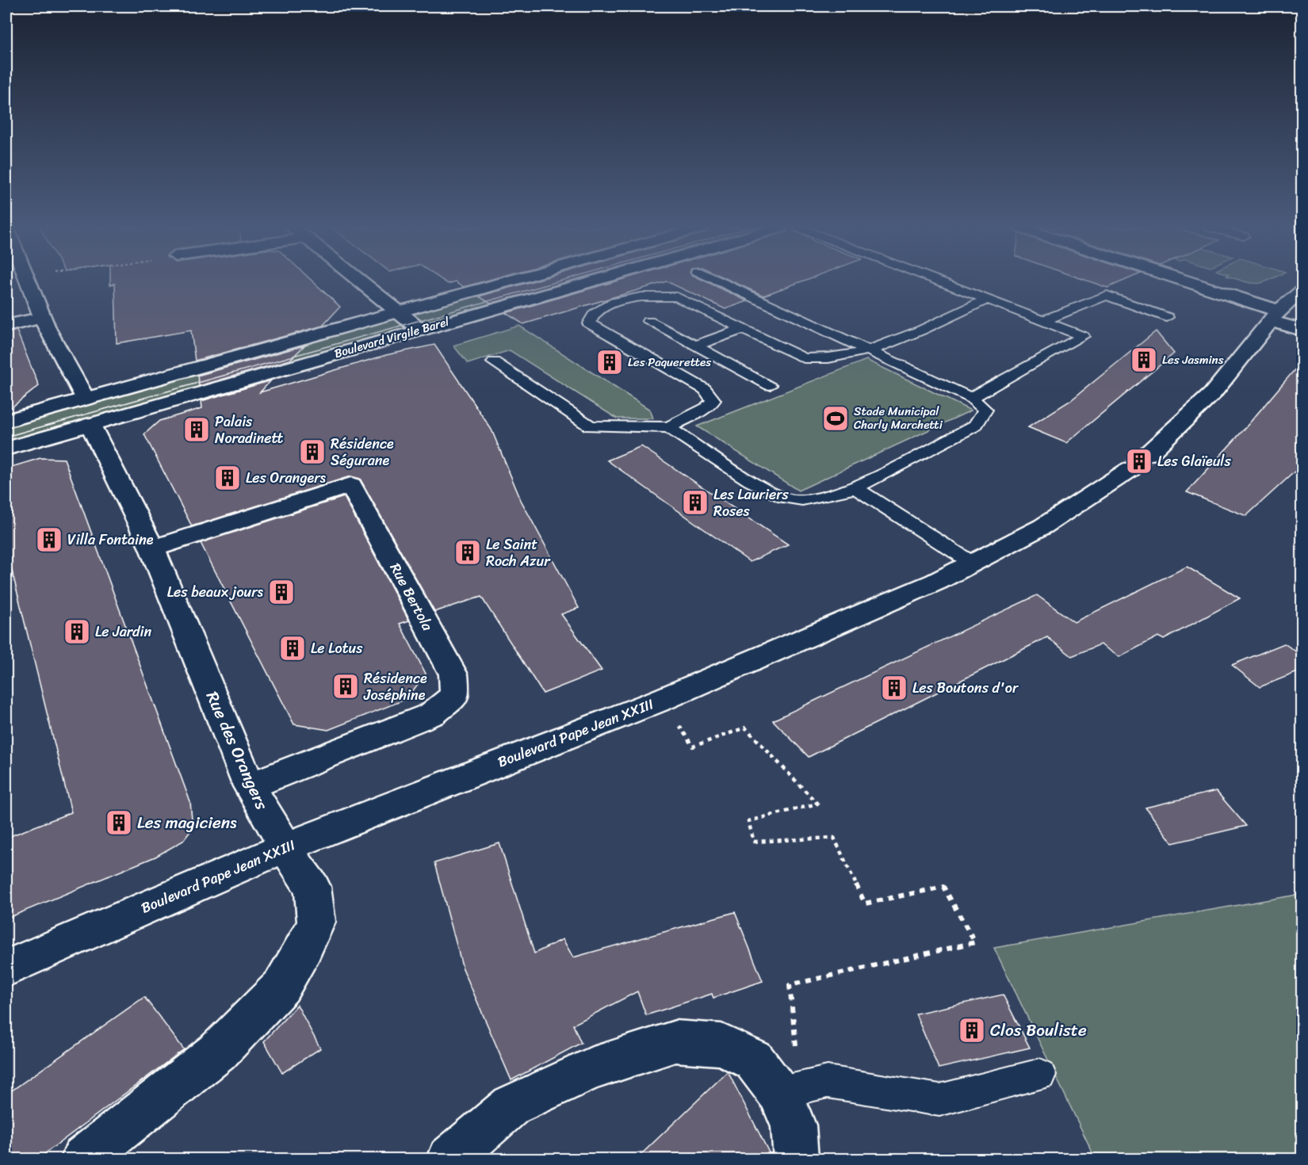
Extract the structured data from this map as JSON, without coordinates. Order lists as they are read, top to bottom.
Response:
{
  "streets": {
    "street": [
      "Boulevard Virgile Barel",
      "Rue Bertola",
      "Boulevard Pape Jean XXIII",
      "Rue des Orangers"
    ]
  },
  "crossings": [
    ["Boulevard Virgile Barel", "Rue des Orangers"],
    ["Rue Bertola", "Rue des Orangers"],
    ["Boulevard Pape Jean XXIII", "Rue des Orangers"]
  ],
  "places": {
    "building": [
      "Les Jasmins",
      "Les Paquerettes",
      "Palais Noradinett",
      "Résidence Ségurane",
      "Les Glaïeuls",
      "Les Orangers",
      "Les Lauriers Roses",
      "Villa Fontaine",
      "Le Saint Roch Azur",
      "Les beaux jours",
      "Le Jardin",
      "Le Lotus",
      "Résidence Joséphine",
      "Les Boutons d'or",
      "Les magiciens",
      "Clos Bouliste"
    ],
    "sports": ["Stade Municipal Charly Marchetti"]
  }
}
